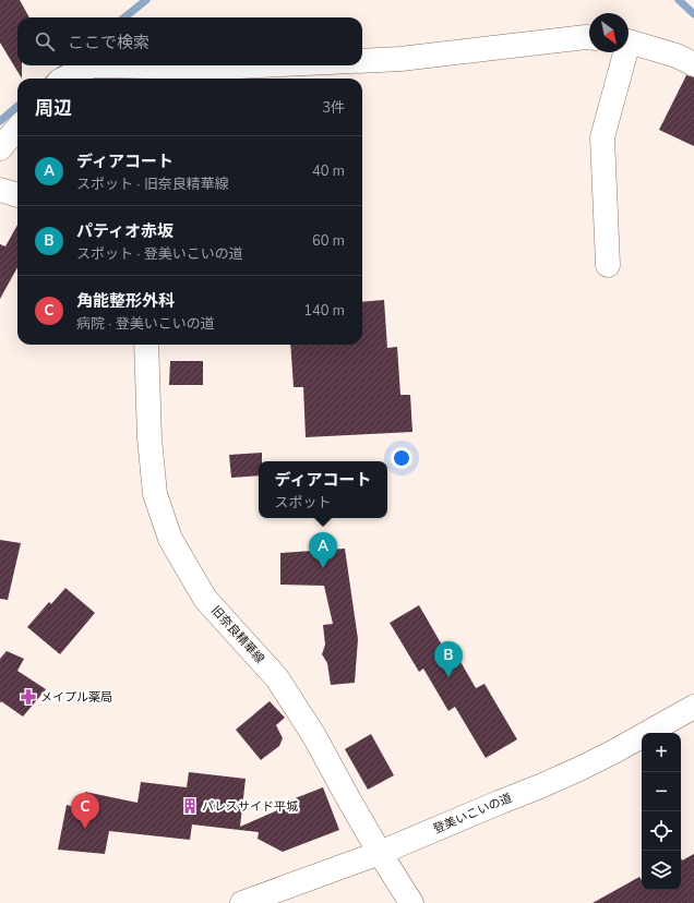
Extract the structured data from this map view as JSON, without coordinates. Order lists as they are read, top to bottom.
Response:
{
  "streets": {
    "street": ["旧奈良精華線", "登美いこいの道"]
  },
  "crossings": [
    ["旧奈良精華線", "登美いこいの道"]
  ],
  "places": {
    "pharmacy": ["メイプル薬局"],
    "building": ["パレスサイド平城"]
  },
  "north": "bottom right",
  "page": {
    "search": "ここで検索",
    "heading": ["周辺", "3件"],
    "list": [
      {
        "mark": "A",
        "name": "ディアコート",
        "note": "スポット · 旧奈良精華線",
        "value": "40 m"
      },
      {
        "mark": "B",
        "name": "パティオ赤坂",
        "note": "スポット · 登美いこいの道",
        "value": "60 m"
      },
      {
        "mark": "C",
        "name": "角能整形外科",
        "note": "病院 · 登美いこいの道",
        "value": "140 m"
      }
    ],
    "popup": ["ディアコート", "スポット"],
    "pins": ["A", "B", "C"],
    "map_buttons": ["+", "−"]
  }
}
